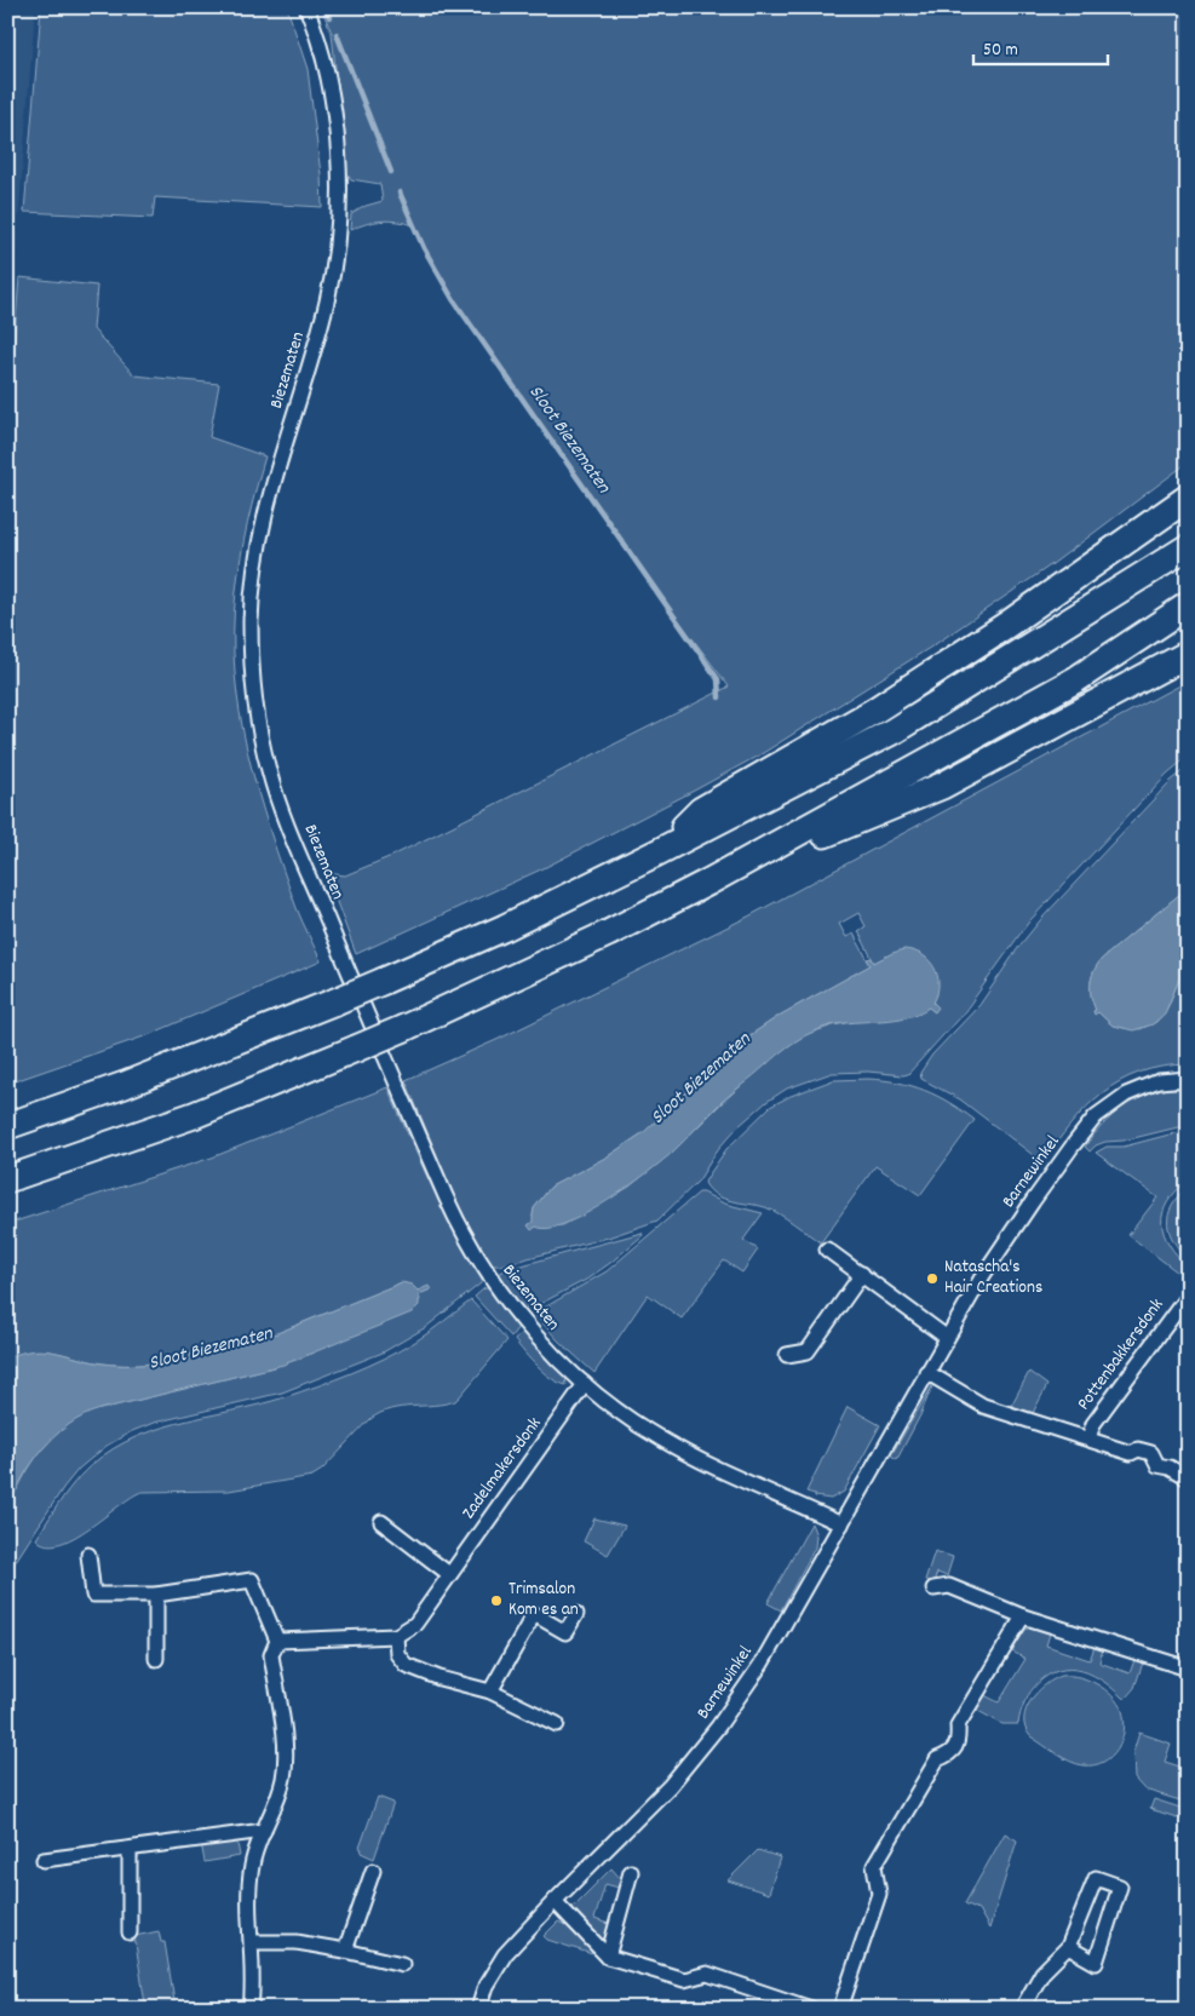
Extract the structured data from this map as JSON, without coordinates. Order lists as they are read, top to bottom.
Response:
{
  "streets": {
    "street": [
      "Biezematen",
      "Barnewinkel",
      "Pottenbakkersdonk",
      "Zadelmakersdonk"
    ]
  },
  "crossings": [
    ["Biezematen", "Barnewinkel"],
    ["Biezematen", "Zadelmakersdonk"],
    ["Barnewinkel", "Pottenbakkersdonk"]
  ],
  "water": ["Sloot Biezematen"],
  "places": ["Natascha's Hair Creations", "Trimsalon Kom es an"],
  "scale_bar": "50 m"
}
